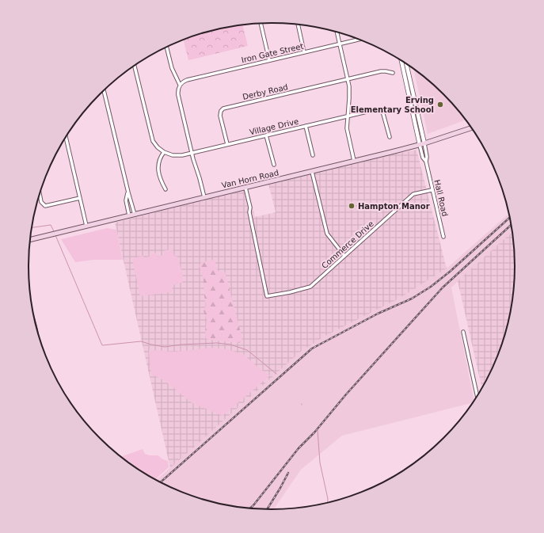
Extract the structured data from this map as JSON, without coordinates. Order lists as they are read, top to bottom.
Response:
{
  "streets": {
    "main road": ["Van Horn Road"],
    "street": [
      "Iron Gate Street",
      "Derby Road",
      "Village Drive",
      "Hall Road",
      "Commerce Drive"
    ]
  },
  "crossings": [
    ["Derby Road", "Village Drive"],
    ["Van Horn Road", "Hall Road"],
    ["Van Horn Road", "Commerce Drive"],
    ["Hall Road", "Commerce Drive"]
  ],
  "places": ["Erving Elementary School", "Hampton Manor"]
}
